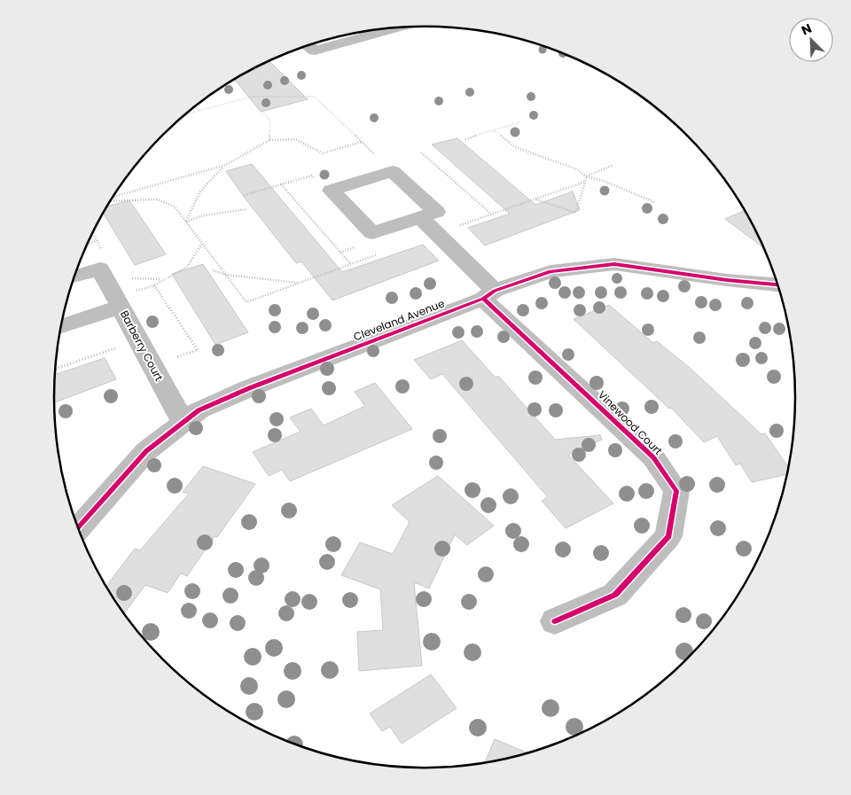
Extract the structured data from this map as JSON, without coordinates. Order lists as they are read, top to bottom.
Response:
{
  "streets": {
    "street": ["Cleveland Avenue", "Barberry Court", "Vinewood Court"]
  },
  "crossings": [
    ["Cleveland Avenue", "Barberry Court"],
    ["Cleveland Avenue", "Vinewood Court"]
  ],
  "north": "top left"
}
